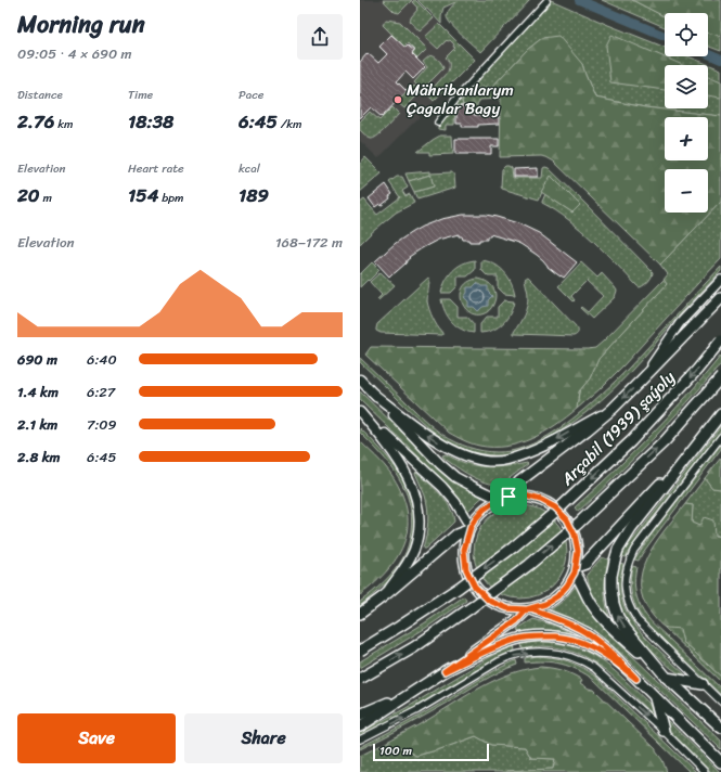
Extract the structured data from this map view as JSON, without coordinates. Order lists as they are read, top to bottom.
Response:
{
  "streets": {
    "main road": ["Arçabil (1939) şaýoly"]
  },
  "places": ["Mähribanlarym Çagalar Bagy"],
  "scale_bar": "100 m",
  "page": {
    "heading": ["Morning run", "09:05 · 4 × 690 m"],
    "map_buttons": ["+", "−"],
    "stats": [
      ["Distance", "2.76 km"],
      ["Time", "18:38"],
      ["Pace", "6:45 /km"],
      ["Elevation", "20 m"],
      ["Heart rate", "154 bpm"],
      ["kcal", "189"]
    ],
    "chart": ["Elevation", "168–172 m"],
    "list": [
      {
        "name": "690 m",
        "note": "6:40"
      },
      {
        "name": "1.4 km",
        "note": "6:27"
      },
      {
        "name": "2.1 km",
        "note": "7:09"
      },
      {
        "name": "2.8 km",
        "note": "6:45"
      }
    ],
    "buttons": ["Save", "Share"],
    "scale": "100 m"
  }
}
